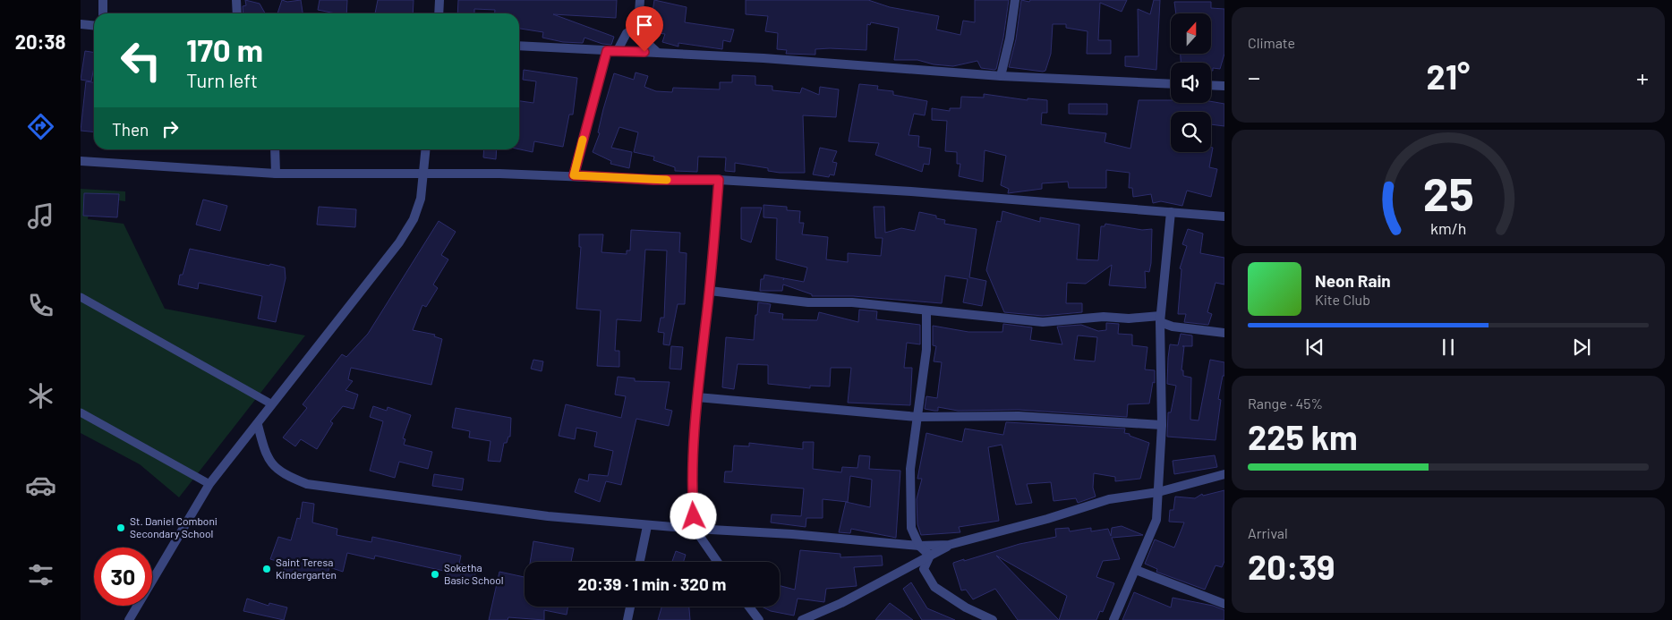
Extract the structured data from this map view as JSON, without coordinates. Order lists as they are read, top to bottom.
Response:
{
  "places": ["St. Daniel Comboni Secondary School", "Saint Teresa Kindergarten", "Soketha Basic School"],
  "north": "top",
  "page": {
    "tabs": "20:38",
    "tile": [
      "Climate",
      ["Range · 45%", "225 km"],
      ["Arrival", "20:39"]
    ],
    "turn": ["170 m", "Turn left"],
    "heat": ["−", "21°", "+"],
    "then": "Then",
    "song": ["Neon Rain", "Kite Club"],
    "limit": "30",
    "trip": "20:39 · 1 min · 320 m",
    "gauge": ["25", "km/h"]
  }
}
